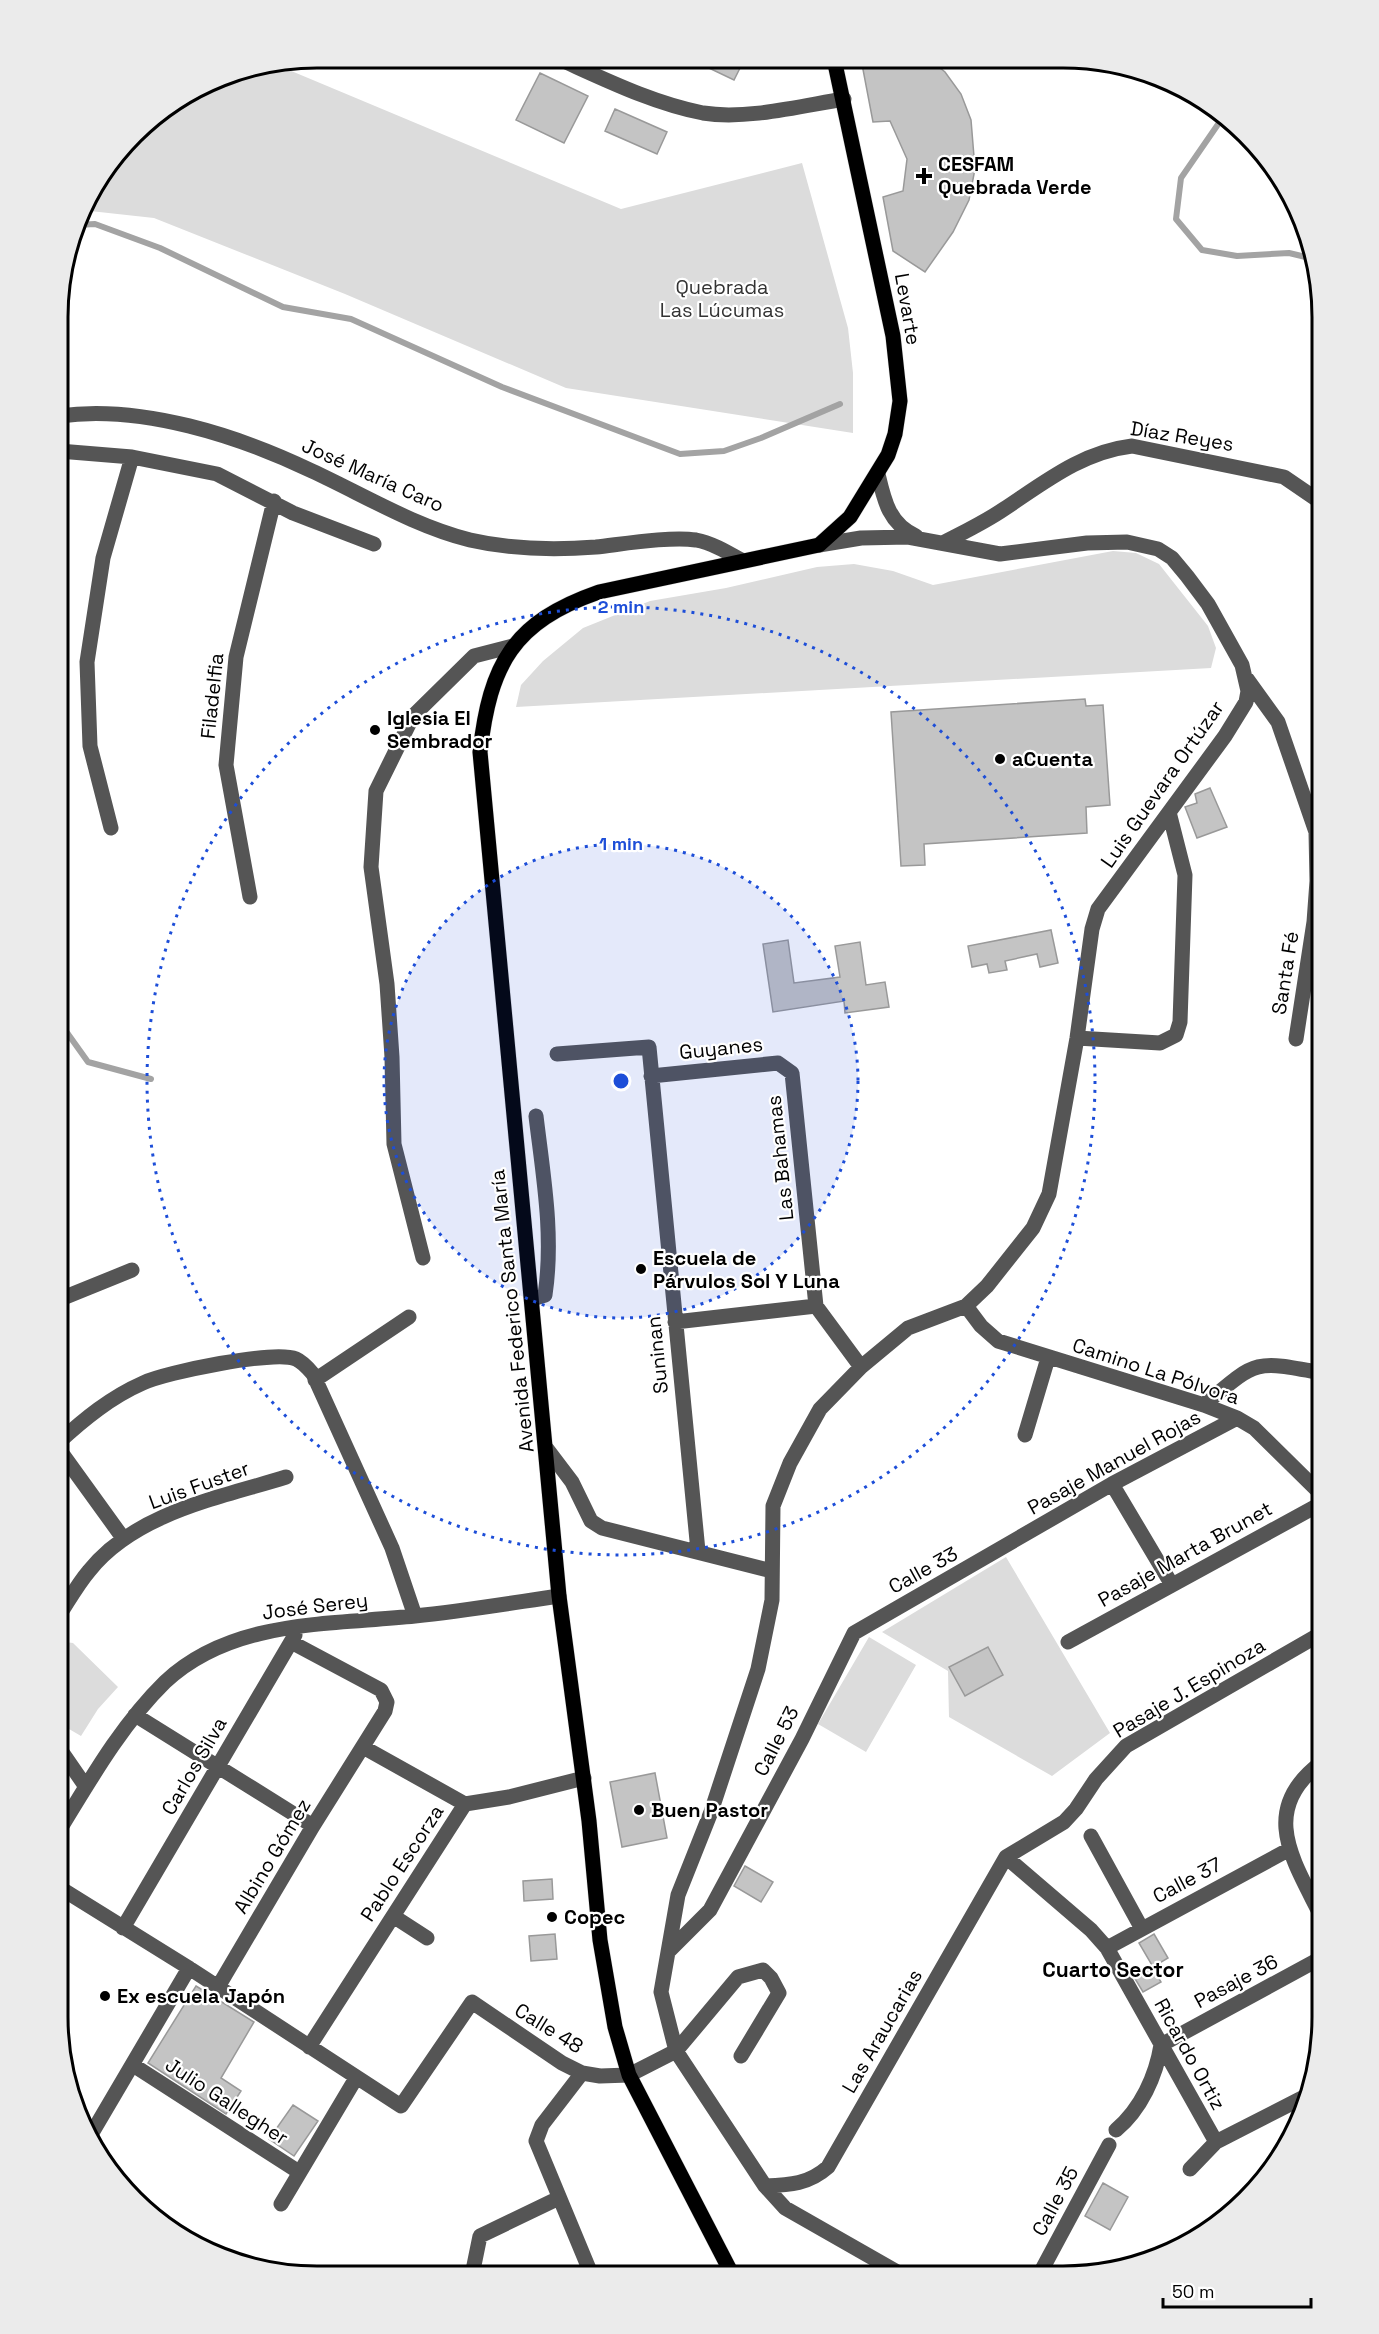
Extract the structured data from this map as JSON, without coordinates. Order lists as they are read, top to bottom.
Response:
{
  "streets": {
    "main road": ["Levarte", "Avenida Federico Santa María"],
    "street": [
      "Díaz Reyes",
      "José María Caro",
      "Filadelfia",
      "Luis Guevara Ortúzar",
      "Santa Fé",
      "Guyanes",
      "Las Bahamas",
      "Suninan",
      "Camino La Pólvora",
      "Pasaje Manuel Rojas",
      "Luis Fuster",
      "Pasaje Marta Brunet",
      "Calle 33",
      "José Serey",
      "Pasaje J. Espinoza",
      "Calle 53",
      "Carlos Silva",
      "Albino Gómez",
      "Pablo Escorza",
      "Calle 37",
      "Pasaje 36",
      "Calle 48",
      "Las Araucarias",
      "Ricardo Ortiz",
      "Julio Gallegher",
      "Calle 35"
    ]
  },
  "crossings": [
    ["Levarte", "Avenida Federico Santa María"],
    ["José María Caro", "Avenida Federico Santa María"],
    ["Luis Guevara Ortúzar", "Santa Fé"],
    ["Luis Guevara Ortúzar", "Camino La Pólvora"],
    ["Guyanes", "Las Bahamas"],
    ["Guyanes", "Suninan"],
    ["Avenida Federico Santa María", "José Serey"],
    ["Avenida Federico Santa María", "Pablo Escorza"],
    ["Avenida Federico Santa María", "Calle 48"],
    ["Camino La Pólvora", "Pasaje Manuel Rojas"],
    ["Pasaje Manuel Rojas", "Calle 33"],
    ["Calle 33", "Calle 53"],
    ["José Serey", "Carlos Silva"],
    ["Pasaje J. Espinoza", "Las Araucarias"],
    ["Pasaje J. Espinoza", "Ricardo Ortiz"],
    ["Carlos Silva", "Albino Gómez"],
    ["Calle 37", "Ricardo Ortiz"],
    ["Pasaje 36", "Ricardo Ortiz"],
    ["Las Araucarias", "Ricardo Ortiz"]
  ],
  "districts": ["Cuarto Sector"],
  "parks": ["Quebrada Las Lúcumas"],
  "places": {
    "health": ["CESFAM Quebrada Verde"],
    "other": [
      "Iglesia El Sembrador",
      "aCuenta",
      "Escuela de Párvulos Sol Y Luna",
      "Buen Pastor",
      "Copec",
      "Ex escuela Japón"
    ]
  },
  "scale_bar": "50 m",
  "rings": ["2 min", "1 min"]
}
